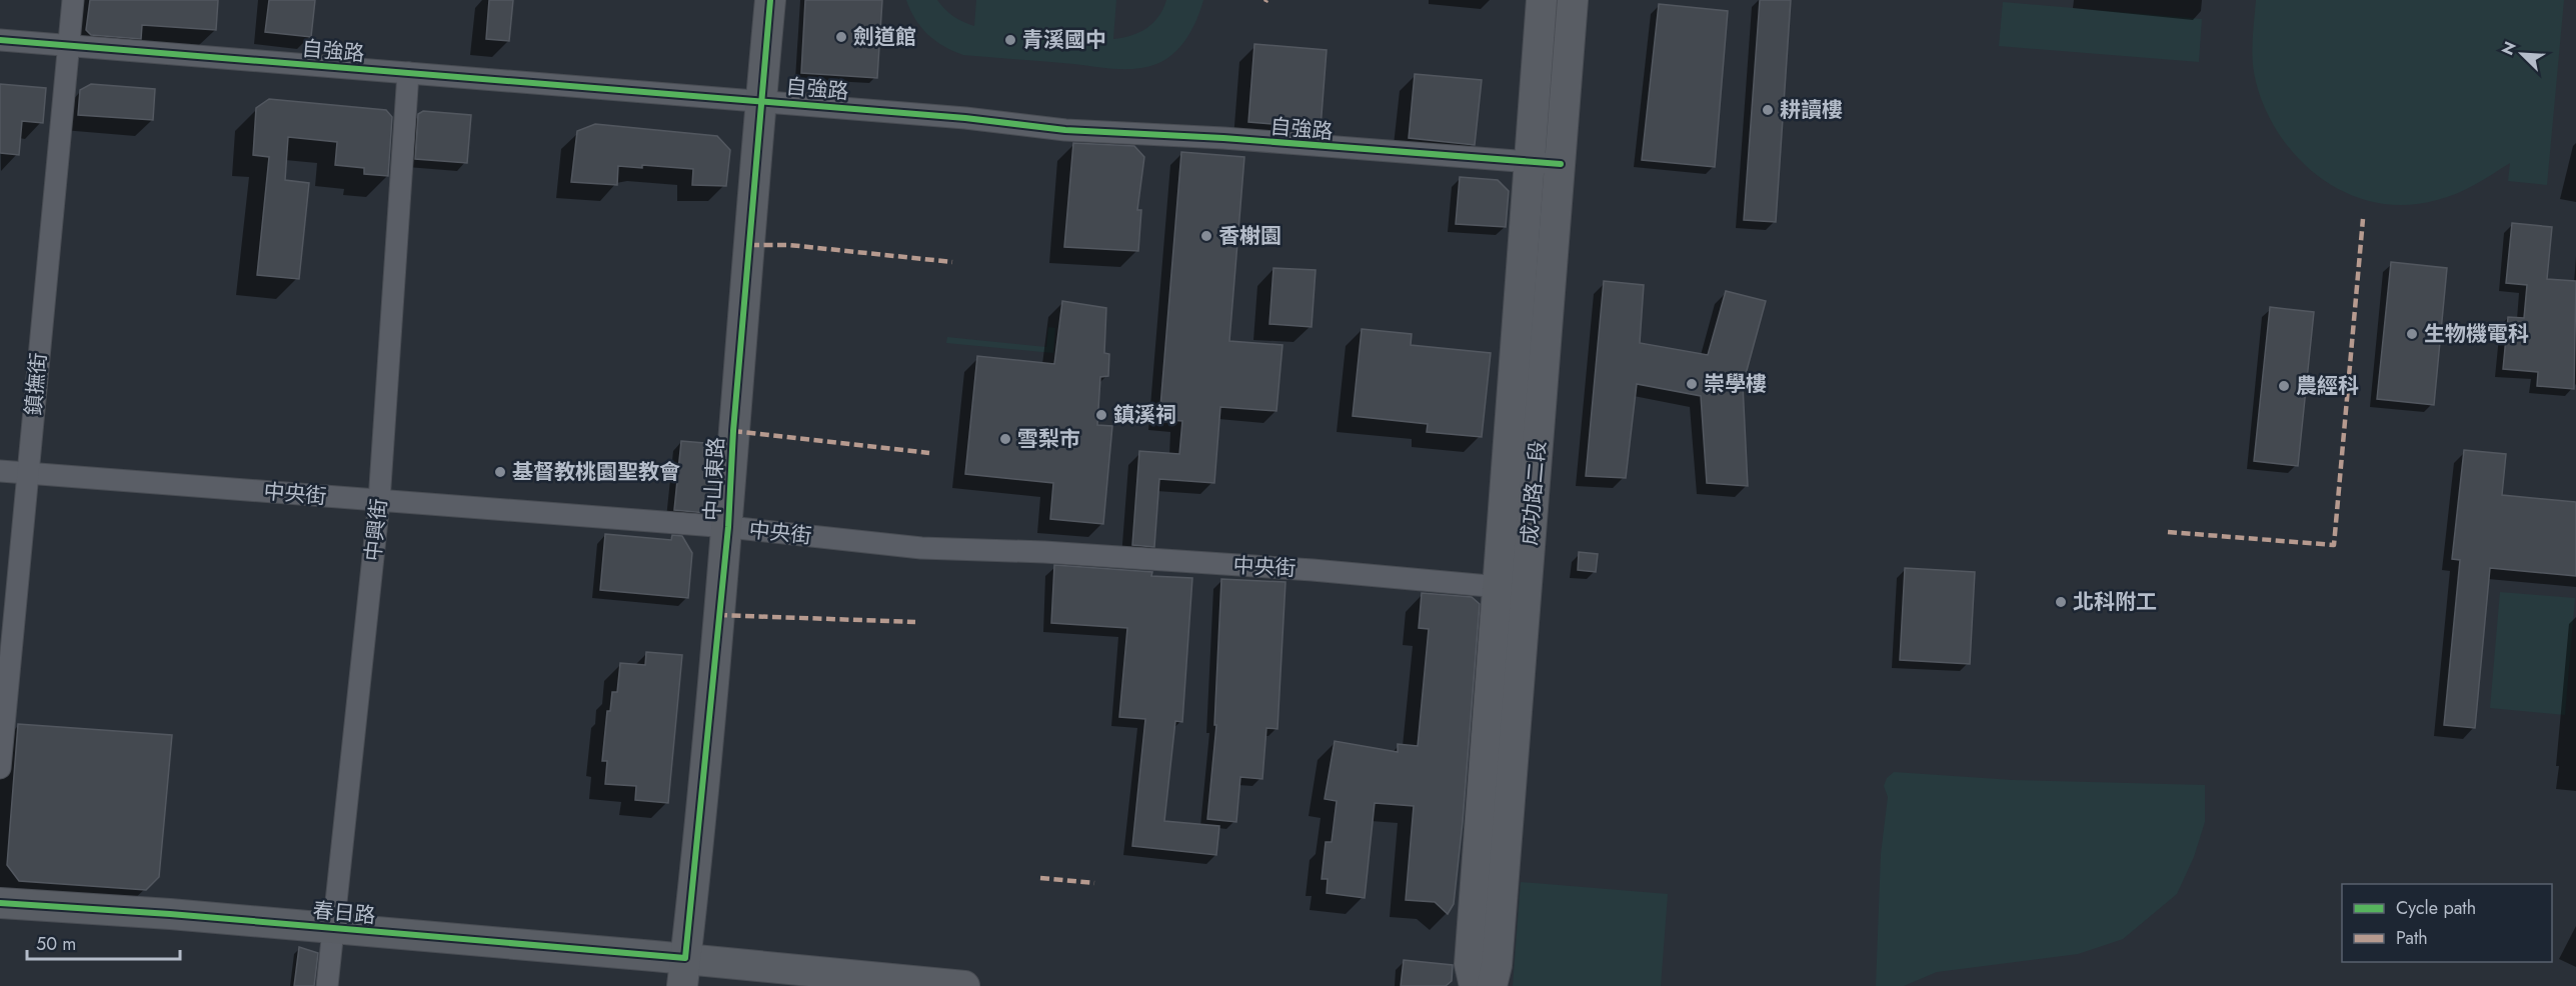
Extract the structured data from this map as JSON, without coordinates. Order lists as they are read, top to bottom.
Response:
{
  "streets": {
    "street": [
      "自強路",
      "鎮撫街",
      "中山東路",
      "成功路二段",
      "中央街",
      "中興街",
      "春日路"
    ]
  },
  "crossings": [
    ["自強路", "鎮撫街"],
    ["自強路", "中山東路"],
    ["自強路", "成功路二段"],
    ["自強路", "中興街"],
    ["鎮撫街", "中央街"],
    ["中山東路", "中央街"],
    ["中山東路", "春日路"],
    ["成功路二段", "中央街"],
    ["中央街", "中興街"],
    ["中興街", "春日路"]
  ],
  "places": [
    "劍道館",
    "青溪國中",
    "耕讀樓",
    "香榭園",
    "生物機電科",
    "崇學樓",
    "農經科",
    "鎮溪祠",
    "雪梨市",
    "基督教桃園聖教會",
    "北科附工"
  ],
  "legend": ["Cycle path", "Path"],
  "scale_bar": "50 m",
  "north": "top left"
}
